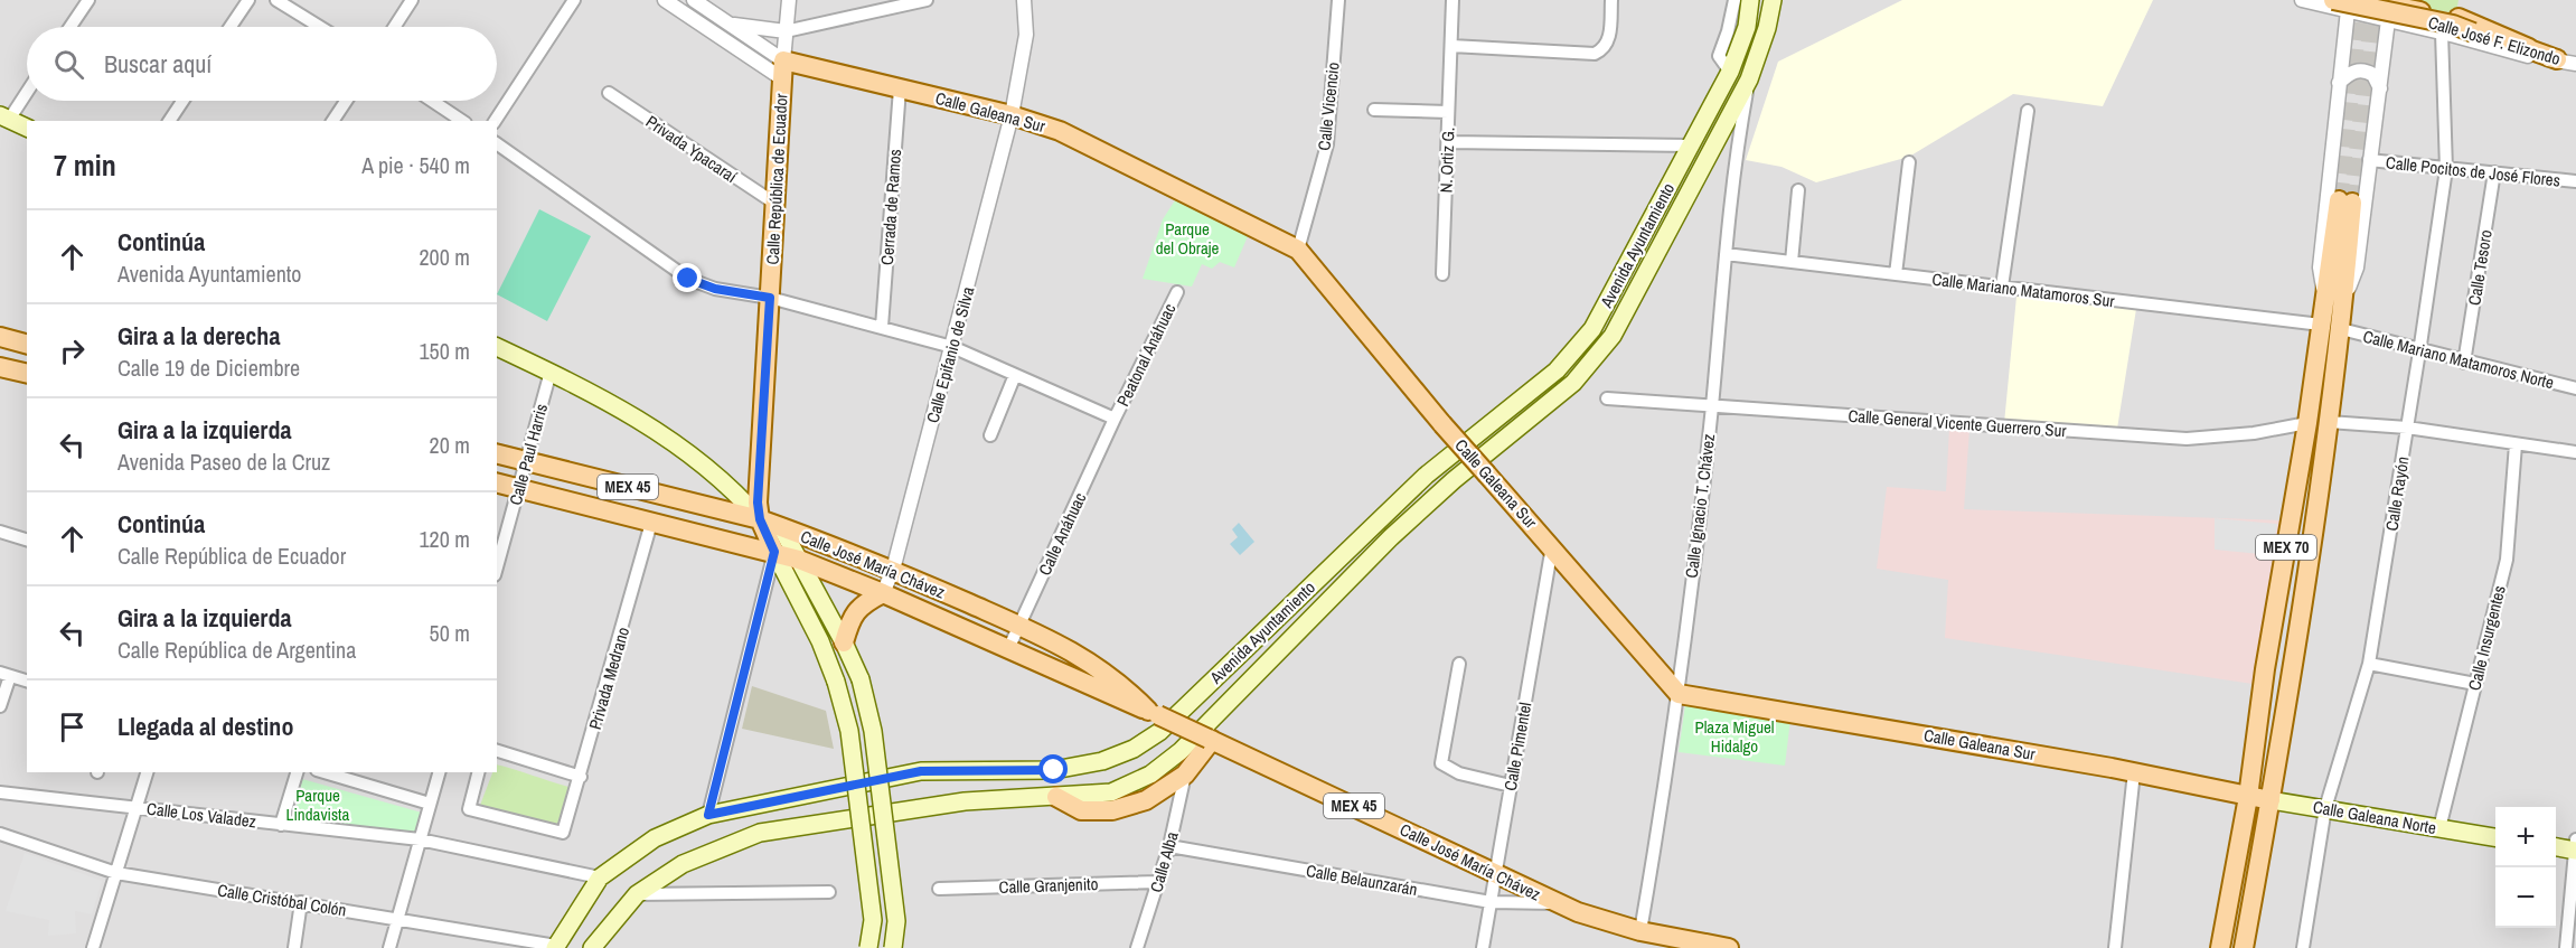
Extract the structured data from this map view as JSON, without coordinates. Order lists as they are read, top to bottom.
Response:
{
  "streets": {
    "main road": [
      "Calle José F. Elizondo",
      "Calle Galeana Sur",
      "Calle República de Ecuador",
      "Avenida Ayuntamiento",
      "MEX 45",
      "MEX 70",
      "Calle José María Chávez",
      "Calle Galeana Norte"
    ],
    "street": [
      "Calle Vicencio",
      "Privada Ypacaraí",
      "N. Ortiz G.",
      "Calle Pocitos de José Flores",
      "Cerrada de Ramos",
      "Calle Tesoro",
      "Calle Mariano Matamoros Sur",
      "Calle Epifanio de Silva",
      "Peatonal Anáhuac",
      "Calle Mariano Matamoros Norte",
      "Calle General Vicente Guerrero Sur",
      "Calle Paul Harris",
      "Calle Rayón",
      "Calle Ignacio T. Chávez",
      "Calle Anáhuac",
      "Calle Insurgentes",
      "Privada Medrano",
      "Calle Pimentel",
      "Calle Los Valadez",
      "Calle Alba",
      "Calle Belaunzarán",
      "Calle Granjenito",
      "Calle Cristóbal Colón"
    ]
  },
  "crossings": [
    ["Calle José F. Elizondo", "MEX 70"],
    ["Calle Vicencio", "Calle Galeana Sur"],
    ["Calle Galeana Sur", "Calle República de Ecuador"],
    ["Calle Galeana Sur", "Cerrada de Ramos"],
    ["Calle Galeana Sur", "Calle Epifanio de Silva"],
    ["Calle Galeana Sur", "Calle Ignacio T. Chávez"],
    ["Calle Galeana Sur", "MEX 70"],
    ["Calle Galeana Sur", "Calle Pimentel"],
    ["Calle Galeana Sur", "Calle Galeana Norte"],
    ["Privada Ypacaraí", "Calle República de Ecuador"],
    ["Calle Pocitos de José Flores", "Calle Tesoro"],
    ["Calle Pocitos de José Flores", "Calle Rayón"],
    ["Calle Pocitos de José Flores", "MEX 70"],
    ["Calle República de Ecuador", "Calle José María Chávez"],
    ["Avenida Ayuntamiento", "Calle Ignacio T. Chávez"],
    ["Avenida Ayuntamiento", "Calle Los Valadez"],
    ["Avenida Ayuntamiento", "Calle Cristóbal Colón"],
    ["Calle Tesoro", "Calle Mariano Matamoros Norte"],
    ["Calle Mariano Matamoros Sur", "Calle Ignacio T. Chávez"],
    ["Calle Mariano Matamoros Sur", "MEX 70"],
    ["Calle Epifanio de Silva", "Calle José María Chávez"],
    ["Peatonal Anáhuac", "Calle Anáhuac"],
    ["Calle Mariano Matamoros Norte", "Calle Rayón"],
    ["Calle Mariano Matamoros Norte", "MEX 70"],
    ["Calle General Vicente Guerrero Sur", "Calle Ignacio T. Chávez"],
    ["Calle General Vicente Guerrero Sur", "MEX 70"],
    ["Calle Paul Harris", "Calle José María Chávez"],
    ["Calle Rayón", "Calle Galeana Norte"],
    ["Calle Ignacio T. Chávez", "Calle José María Chávez"],
    ["Calle Anáhuac", "Calle José María Chávez"],
    ["MEX 70", "Calle Galeana Norte"],
    ["Calle José María Chávez", "Privada Medrano"],
    ["Calle José María Chávez", "Calle Pimentel"],
    ["Calle José María Chávez", "Calle Belaunzarán"],
    ["Calle Insurgentes", "Calle Galeana Norte"],
    ["Calle Pimentel", "Calle Belaunzarán"],
    ["Calle Alba", "Calle Belaunzarán"],
    ["Calle Alba", "Calle Granjenito"]
  ],
  "parks": ["Parque del Obraje", "Plaza Miguel Hidalgo", "Parque Lindavista"],
  "page": {
    "search": "Buscar aquí",
    "heading": ["7 min", "A pie · 540 m"],
    "list": [
      ["Continúa", "Avenida Ayuntamiento", "200 m"],
      ["Gira a la derecha", "Calle 19 de Diciembre", "150 m"],
      ["Gira a la izquierda", "Avenida Paseo de la Cruz", "20 m"],
      ["Continúa", "Calle República de Ecuador", "120 m"],
      ["Gira a la izquierda", "Calle República de Argentina", "50 m"],
      "Llegada al destino"
    ],
    "map_buttons": ["+", "−"]
  }
}
